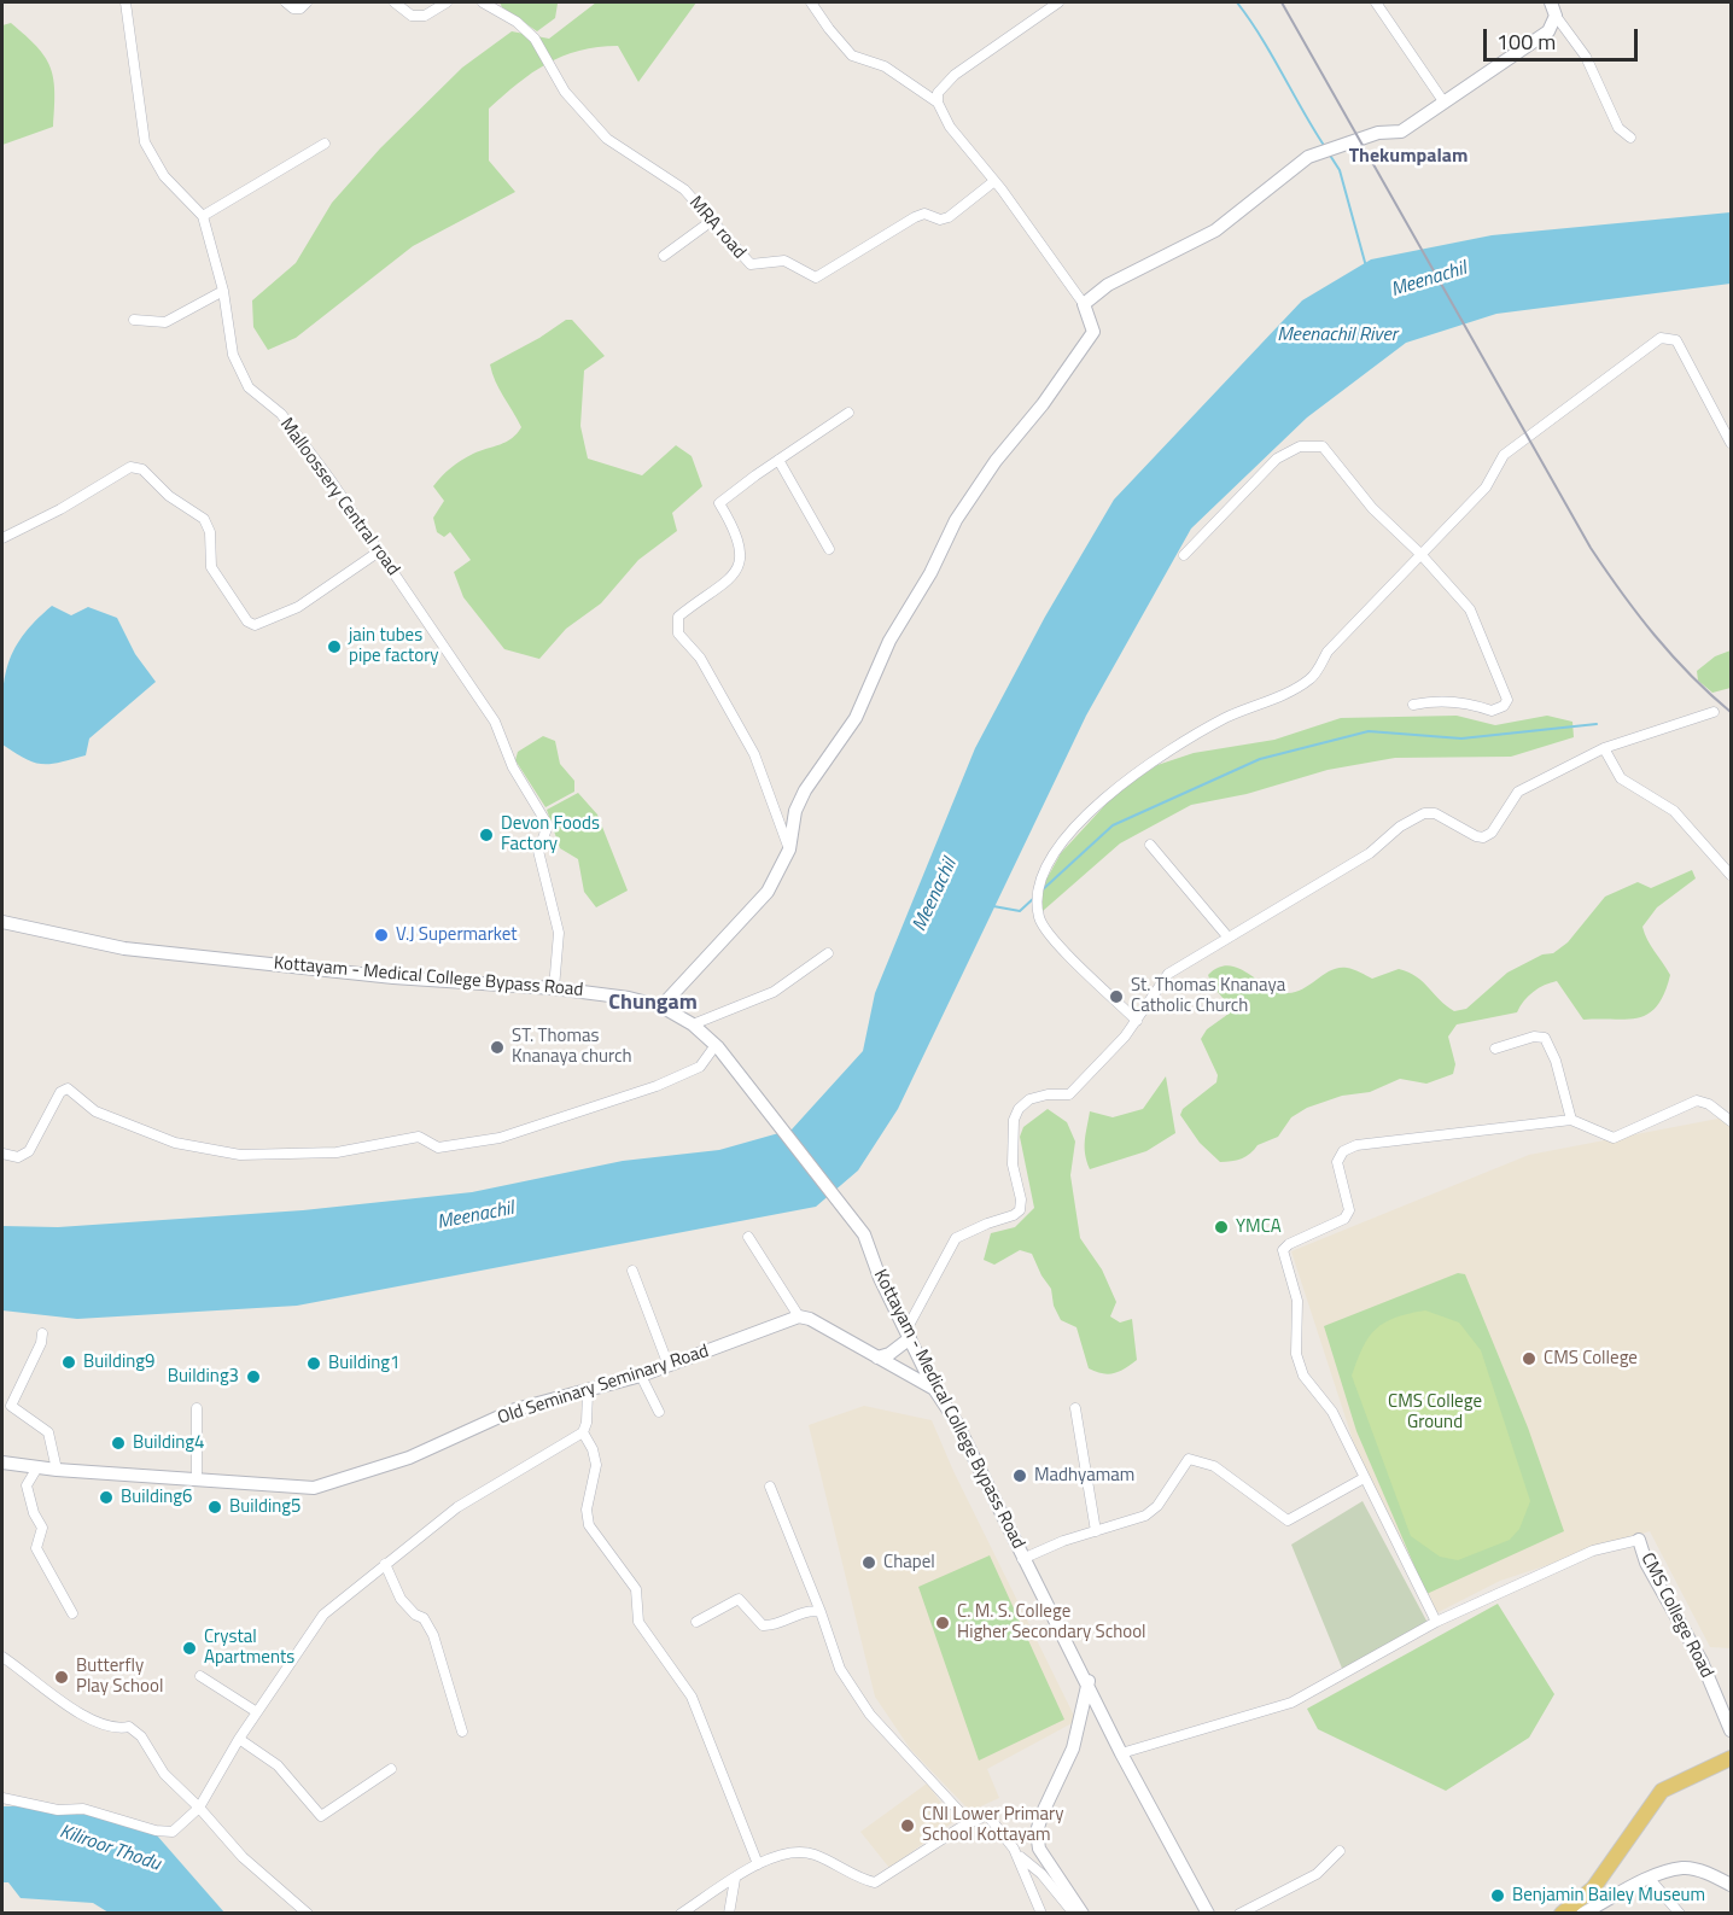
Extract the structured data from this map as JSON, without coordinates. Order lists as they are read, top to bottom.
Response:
{
  "streets": {
    "main road": ["Kottayam - Medical College Bypass Road", "Old Seminary Seminary Road", "CMS College Road"],
    "street": ["MRA road", "Malloossery Central road"]
  },
  "crossings": [
    ["Malloossery Central road", "Kottayam - Medical College Bypass Road"]
  ],
  "districts": ["Thekumpalam", "Chungam"],
  "water": ["Meenachil", "Meenachil River", "Kiliroor Thodu"],
  "parks": ["CMS College Ground"],
  "places": [
    "jain tubes pipe factory",
    "Devon Foods Factory",
    "V.J Supermarket",
    "St. Thomas Knanaya Catholic Church",
    "ST. Thomas Knanaya church",
    "YMCA",
    "CMS College",
    "Building9",
    "Building1",
    "Building3",
    "Building4",
    "Madhyamam",
    "Building6",
    "Building5",
    "Chapel",
    "C. M. S. College Higher Secondary School",
    "Crystal Apartments",
    "Butterfly Play School",
    "CNI Lower Primary School Kottayam",
    "Benjamin Bailey Museum"
  ],
  "scale_bar": "100 m"
}
